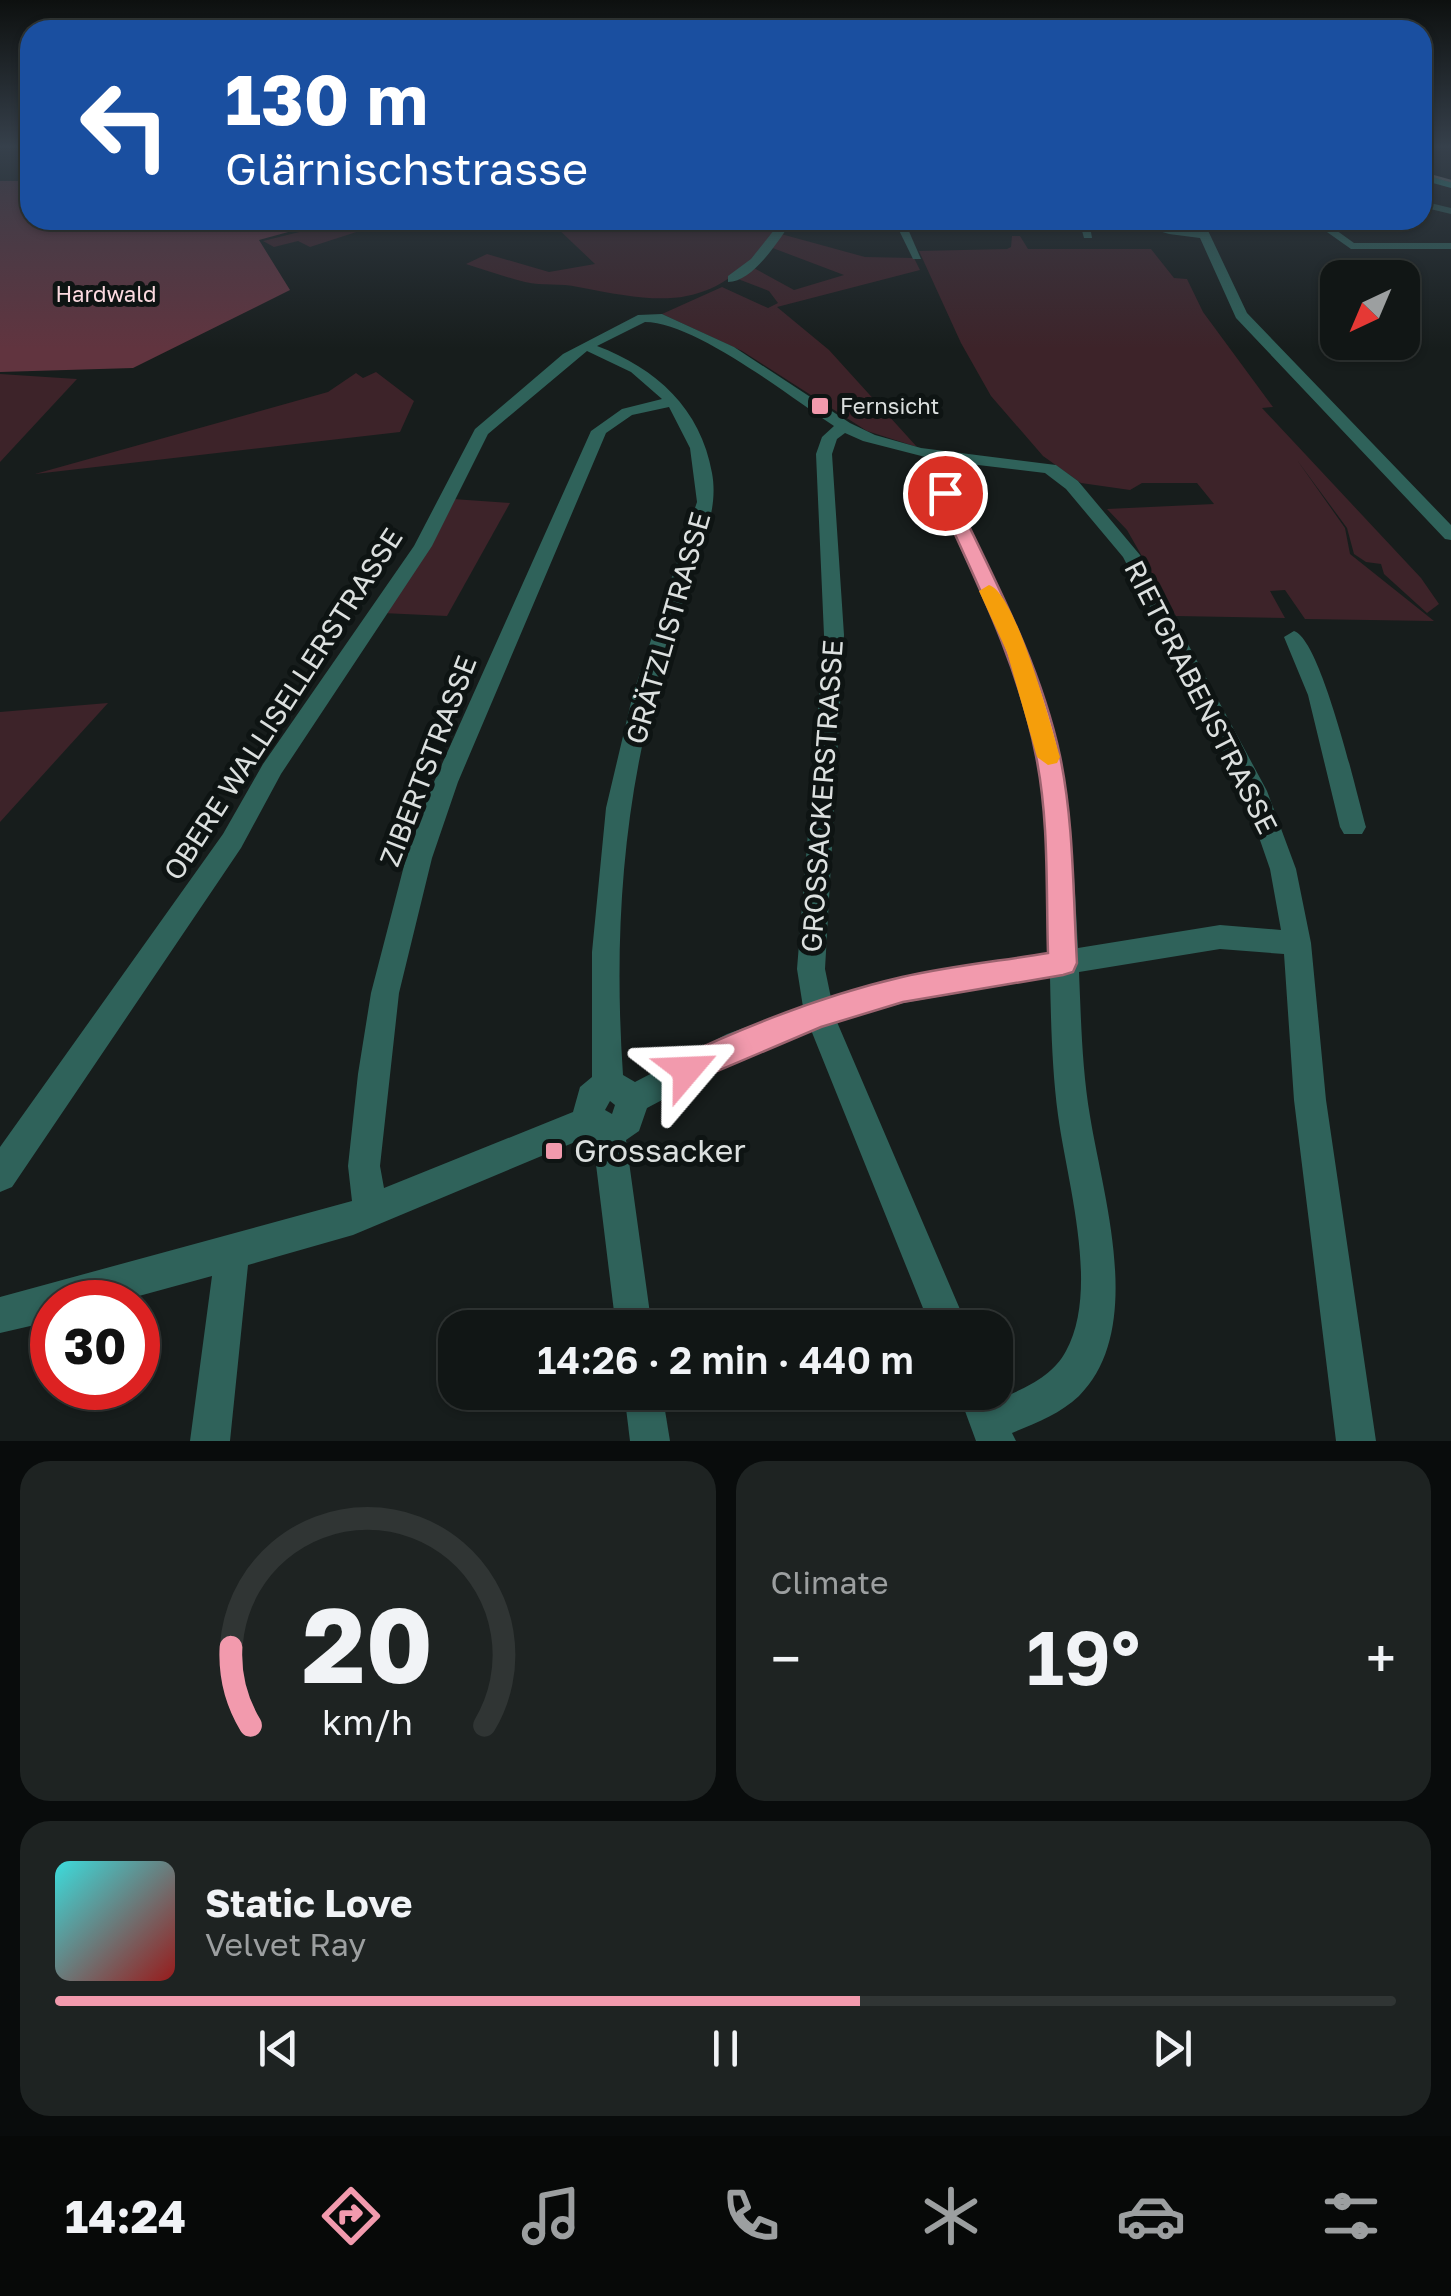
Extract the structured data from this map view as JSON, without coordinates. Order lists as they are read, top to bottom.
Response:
{
  "streets": {
    "street": [
      "GRÄTZLISTRASSE",
      "RIETGRABENSTRASSE",
      "OBERE WALLISELLERSTRASSE",
      "ZIBERTSTRASSE",
      "GROSSACKERSTRASSE"
    ]
  },
  "crossings": [
    ["GRÄTZLISTRASSE", "OBERE WALLISELLERSTRASSE"],
    ["GRÄTZLISTRASSE", "ZIBERTSTRASSE"],
    ["RIETGRABENSTRASSE", "OBERE WALLISELLERSTRASSE"],
    ["RIETGRABENSTRASSE", "GROSSACKERSTRASSE"]
  ],
  "parks": ["Hardwald"],
  "places": {
    "transit": ["Fernsicht", "Grossacker"]
  },
  "north": "bottom left",
  "page": {
    "turn": ["130 m", "Glärnischstrasse"],
    "limit": "30",
    "trip": "14:26 · 2 min · 440 m",
    "tile": "Climate",
    "heat": ["−", "19°", "+"],
    "song": ["Static Love", "Velvet Ray"],
    "tabs": "14:24",
    "gauge": ["20", "km/h"]
  }
}
